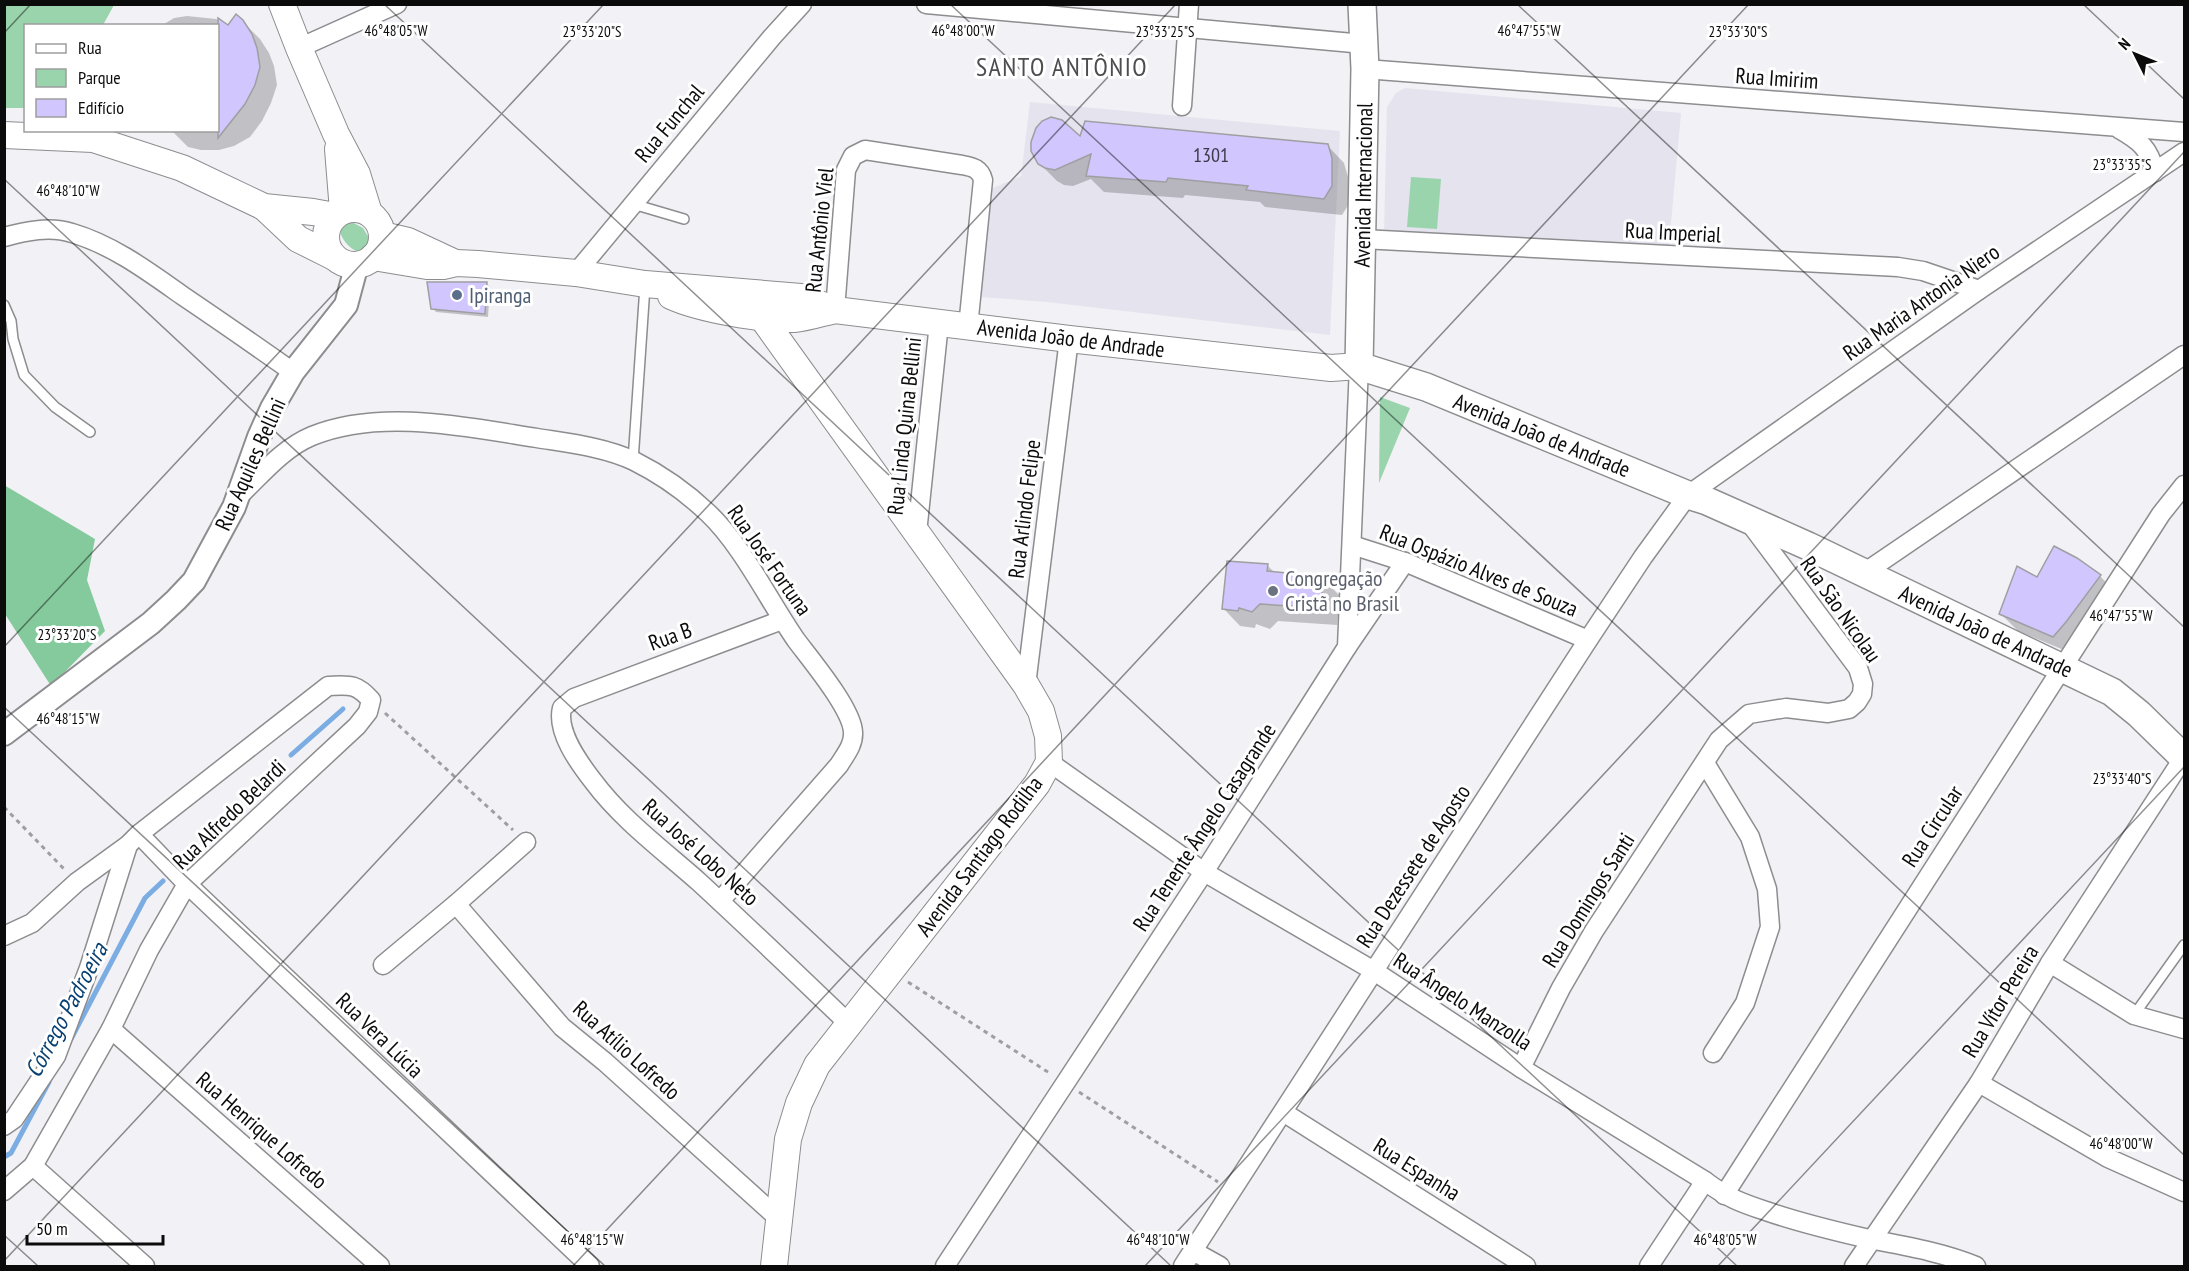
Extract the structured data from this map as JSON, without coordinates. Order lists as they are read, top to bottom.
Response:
{
  "streets": {
    "main road": ["Avenida Internacional", "Avenida João de Andrade", "Avenida Santiago Rodilha"],
    "street": [
      "Rua Imirim",
      "Rua Funchal",
      "Rua Antônio Viel",
      "Rua Imperial",
      "Rua Maria Antonia Niero",
      "Rua Linda Quina Bellini",
      "Rua Aquiles Bellini",
      "Rua Arlindo Felipe",
      "Rua José Fortuna",
      "Rua Ospázio Alves de Souza",
      "Rua São Nicolau",
      "Rua B",
      "Rua Alfredo Belardi",
      "Rua Circular",
      "Rua Tenente Ângelo Casagrande",
      "Rua José Lobo Neto",
      "Rua Dezessete de Agosto",
      "Rua Domingos Santi",
      "Rua Ângelo Manzolla",
      "Rua Vítor Pereira",
      "Rua Vera Lúcia",
      "Rua Atílio Lofredo",
      "Rua Henrique Lofredo",
      "Rua Espanha"
    ]
  },
  "crossings": [
    ["Rua Imirim", "Avenida Internacional"],
    ["Rua Funchal", "Avenida João de Andrade"],
    ["Avenida Internacional", "Rua Imperial"],
    ["Avenida Internacional", "Avenida João de Andrade"],
    ["Avenida Internacional", "Rua Tenente Ângelo Casagrande"],
    ["Rua Antônio Viel", "Avenida João de Andrade"],
    ["Rua Imperial", "Rua Maria Antonia Niero"],
    ["Rua Maria Antonia Niero", "Avenida João de Andrade"],
    ["Rua Maria Antonia Niero", "Rua Dezessete de Agosto"],
    ["Avenida João de Andrade", "Rua Linda Quina Bellini"],
    ["Avenida João de Andrade", "Rua Aquiles Bellini"],
    ["Avenida João de Andrade", "Rua Arlindo Felipe"],
    ["Avenida João de Andrade", "Rua São Nicolau"],
    ["Avenida João de Andrade", "Rua Circular"],
    ["Avenida João de Andrade", "Rua Tenente Ângelo Casagrande"],
    ["Avenida João de Andrade", "Avenida Santiago Rodilha"],
    ["Avenida João de Andrade", "Rua Dezessete de Agosto"],
    ["Avenida João de Andrade", "Rua Vítor Pereira"],
    ["Rua Linda Quina Bellini", "Avenida Santiago Rodilha"],
    ["Rua Aquiles Bellini", "Rua José Fortuna"],
    ["Rua Arlindo Felipe", "Avenida Santiago Rodilha"],
    ["Rua José Fortuna", "Rua B"],
    ["Rua José Fortuna", "Rua José Lobo Neto"],
    ["Rua Ospázio Alves de Souza", "Rua Tenente Ângelo Casagrande"],
    ["Rua Ospázio Alves de Souza", "Rua Dezessete de Agosto"],
    ["Rua São Nicolau", "Rua Domingos Santi"],
    ["Rua B", "Rua José Lobo Neto"],
    ["Rua Alfredo Belardi", "Rua Vera Lúcia"],
    ["Rua Alfredo Belardi", "Rua Henrique Lofredo"],
    ["Rua Circular", "Rua Ângelo Manzolla"],
    ["Rua Tenente Ângelo Casagrande", "Rua Ângelo Manzolla"],
    ["Rua José Lobo Neto", "Avenida Santiago Rodilha"],
    ["Avenida Santiago Rodilha", "Rua Ângelo Manzolla"],
    ["Avenida Santiago Rodilha", "Rua Atílio Lofredo"],
    ["Rua Dezessete de Agosto", "Rua Ângelo Manzolla"],
    ["Rua Dezessete de Agosto", "Rua Espanha"],
    ["Rua Domingos Santi", "Rua Ângelo Manzolla"],
    ["Rua Ângelo Manzolla", "Rua Vítor Pereira"]
  ],
  "districts": ["SANTO ANTÔNIO"],
  "water": ["Córrego Padroeira"],
  "places": ["Ipiranga", "Congregação Cristã no Brasil"],
  "house_numbers": ["1301"],
  "legend": ["Rua", "Parque", "Edifício"],
  "scale_bar": "50 m",
  "north": "top left",
  "coordinates": [
    "46°48'05\"W",
    "46°48'00\"W",
    "46°47'55\"W",
    "23°33'20\"S",
    "23°33'25\"S",
    "23°33'30\"S",
    "23°33'35\"S",
    "46°48'10\"W",
    "46°48'15\"W",
    "23°33'40\"S"
  ]
}
